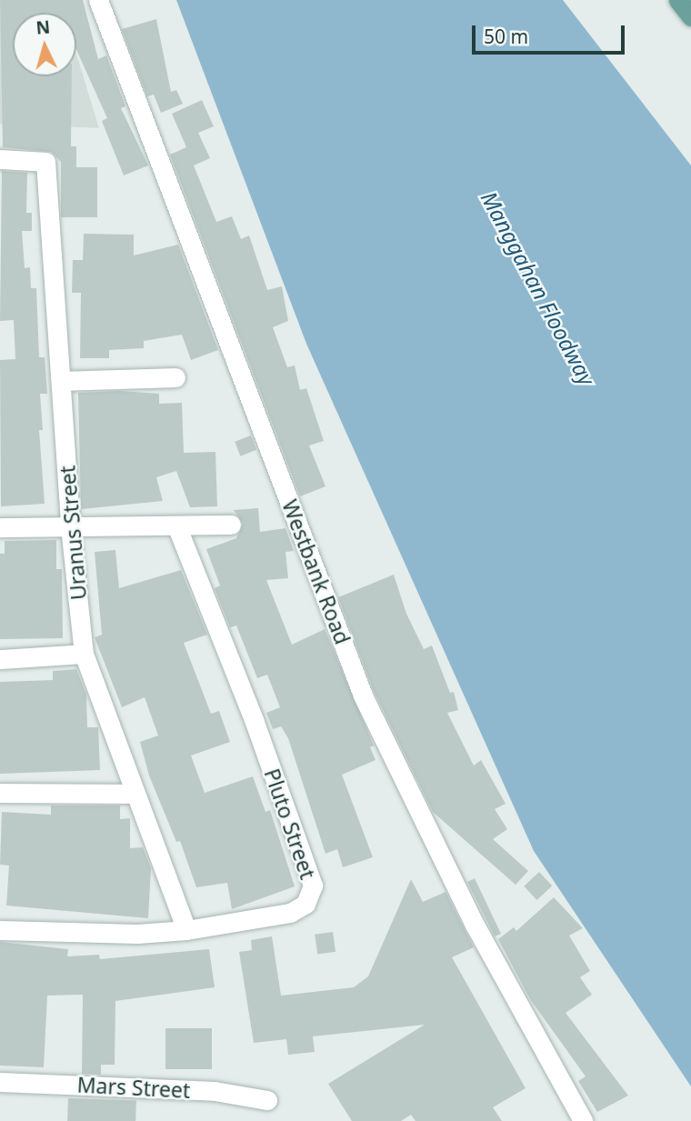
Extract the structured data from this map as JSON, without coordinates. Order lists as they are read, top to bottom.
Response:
{
  "streets": {
    "street": [
      "Uranus Street",
      "Westbank Road",
      "Pluto Street",
      "Mars Street"
    ]
  },
  "crossings": [
    ["Uranus Street", "Pluto Street"]
  ],
  "water": ["Manggahan Floodway"],
  "scale_bar": "50 m",
  "north": "top"
}
